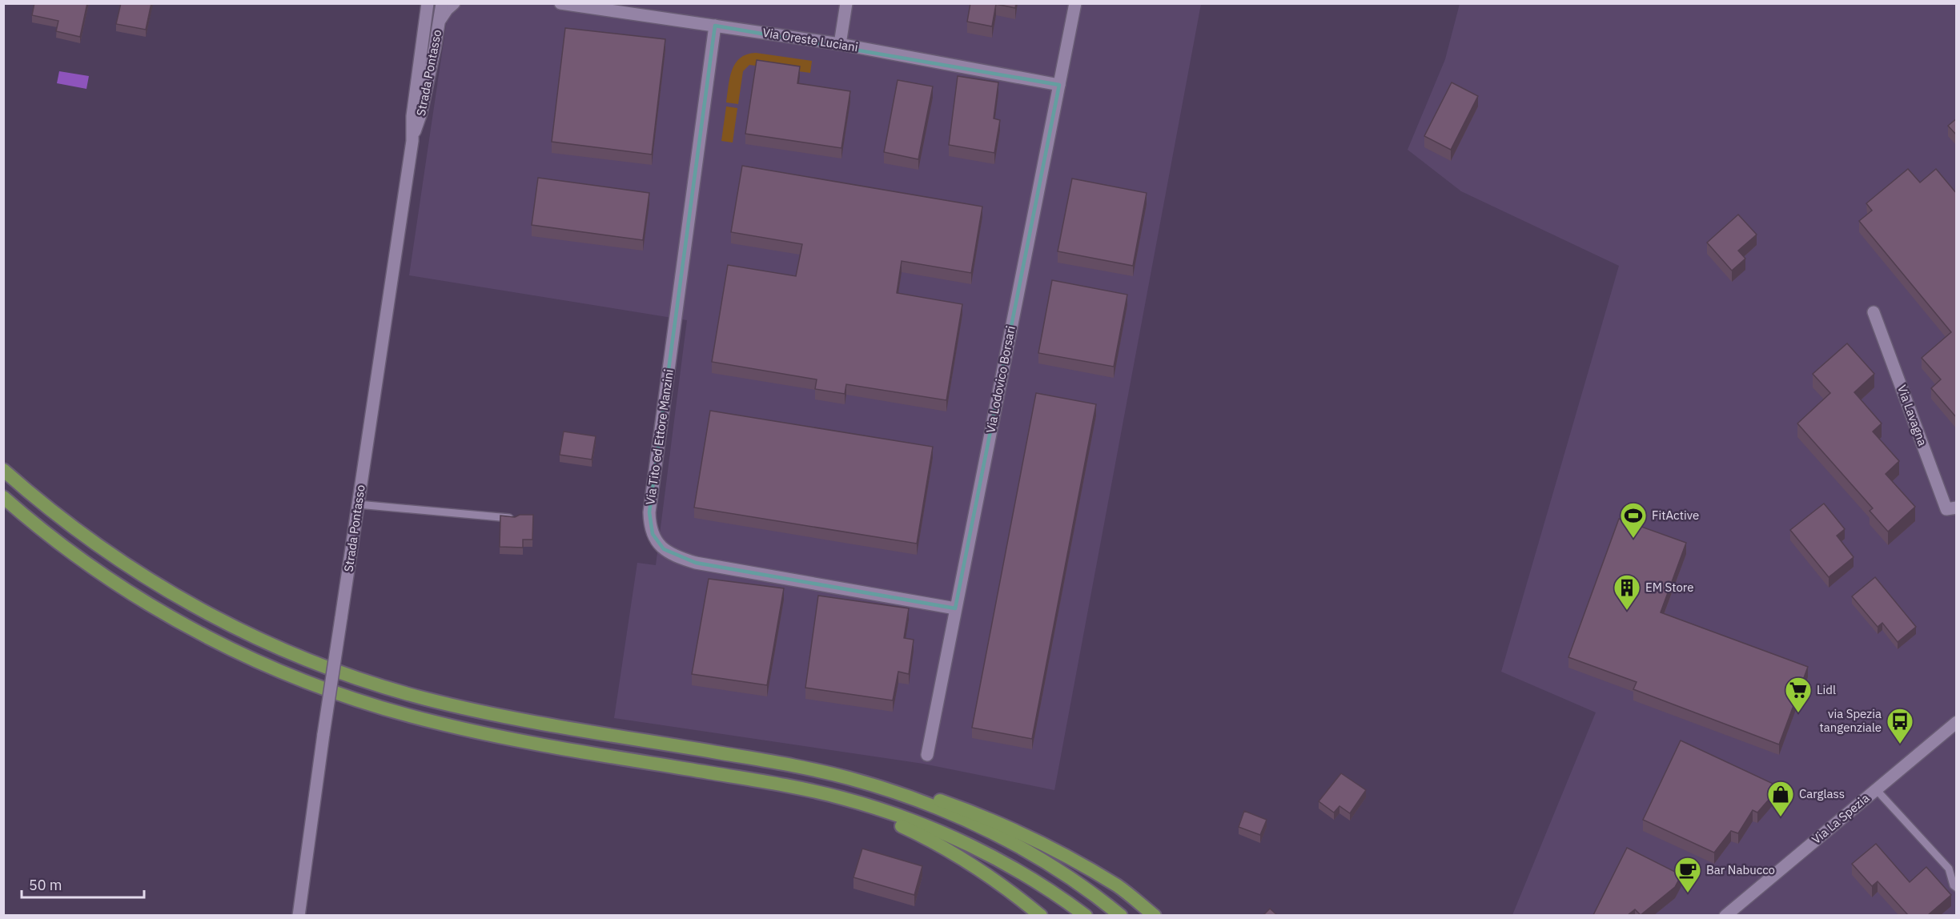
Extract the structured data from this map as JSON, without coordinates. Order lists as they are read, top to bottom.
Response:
{
  "streets": {
    "street": [
      "Via Oreste Luciani",
      "Strada Pontasso",
      "Via Lodovico Borsari",
      "Via Lavagna",
      "Via Tito ed Ettore Manzini",
      "Via La Spezia"
    ]
  },
  "crossings": [
    ["Via Oreste Luciani", "Via Lodovico Borsari"],
    ["Via Oreste Luciani", "Via Tito ed Ettore Manzini"],
    ["Via Lodovico Borsari", "Via Tito ed Ettore Manzini"]
  ],
  "places": {
    "sports": ["FitActive"],
    "building": ["EM Store"],
    "supermarket": ["Lidl"],
    "bus stop": ["via Spezia tangenziale"],
    "shop": ["Carglass"],
    "cafe": ["Bar Nabucco"]
  },
  "scale_bar": "50 m"
}
